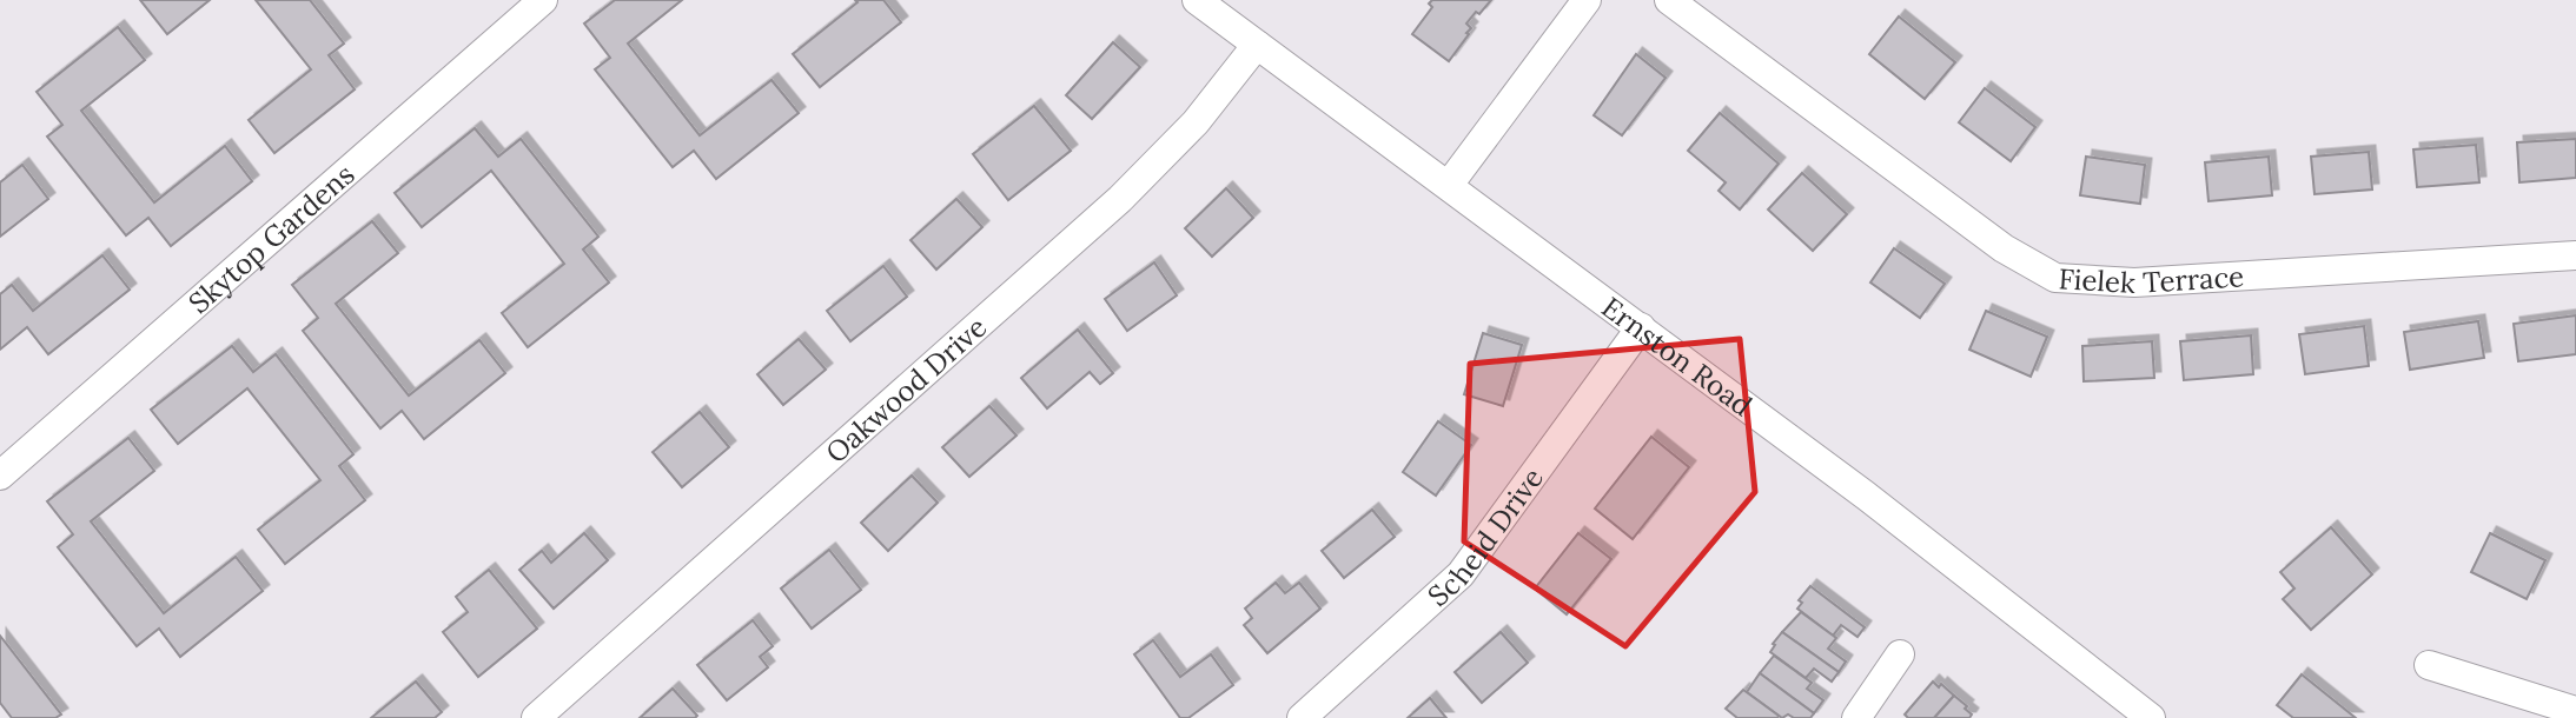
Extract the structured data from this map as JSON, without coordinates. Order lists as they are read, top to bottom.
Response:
{
  "streets": {
    "street": [
      "Skytop Gardens",
      "Fielek Terrace",
      "Ernston Road",
      "Oakwood Drive",
      "Scheid Drive"
    ]
  },
  "crossings": [
    ["Ernston Road", "Oakwood Drive"],
    ["Ernston Road", "Scheid Drive"]
  ]
}
